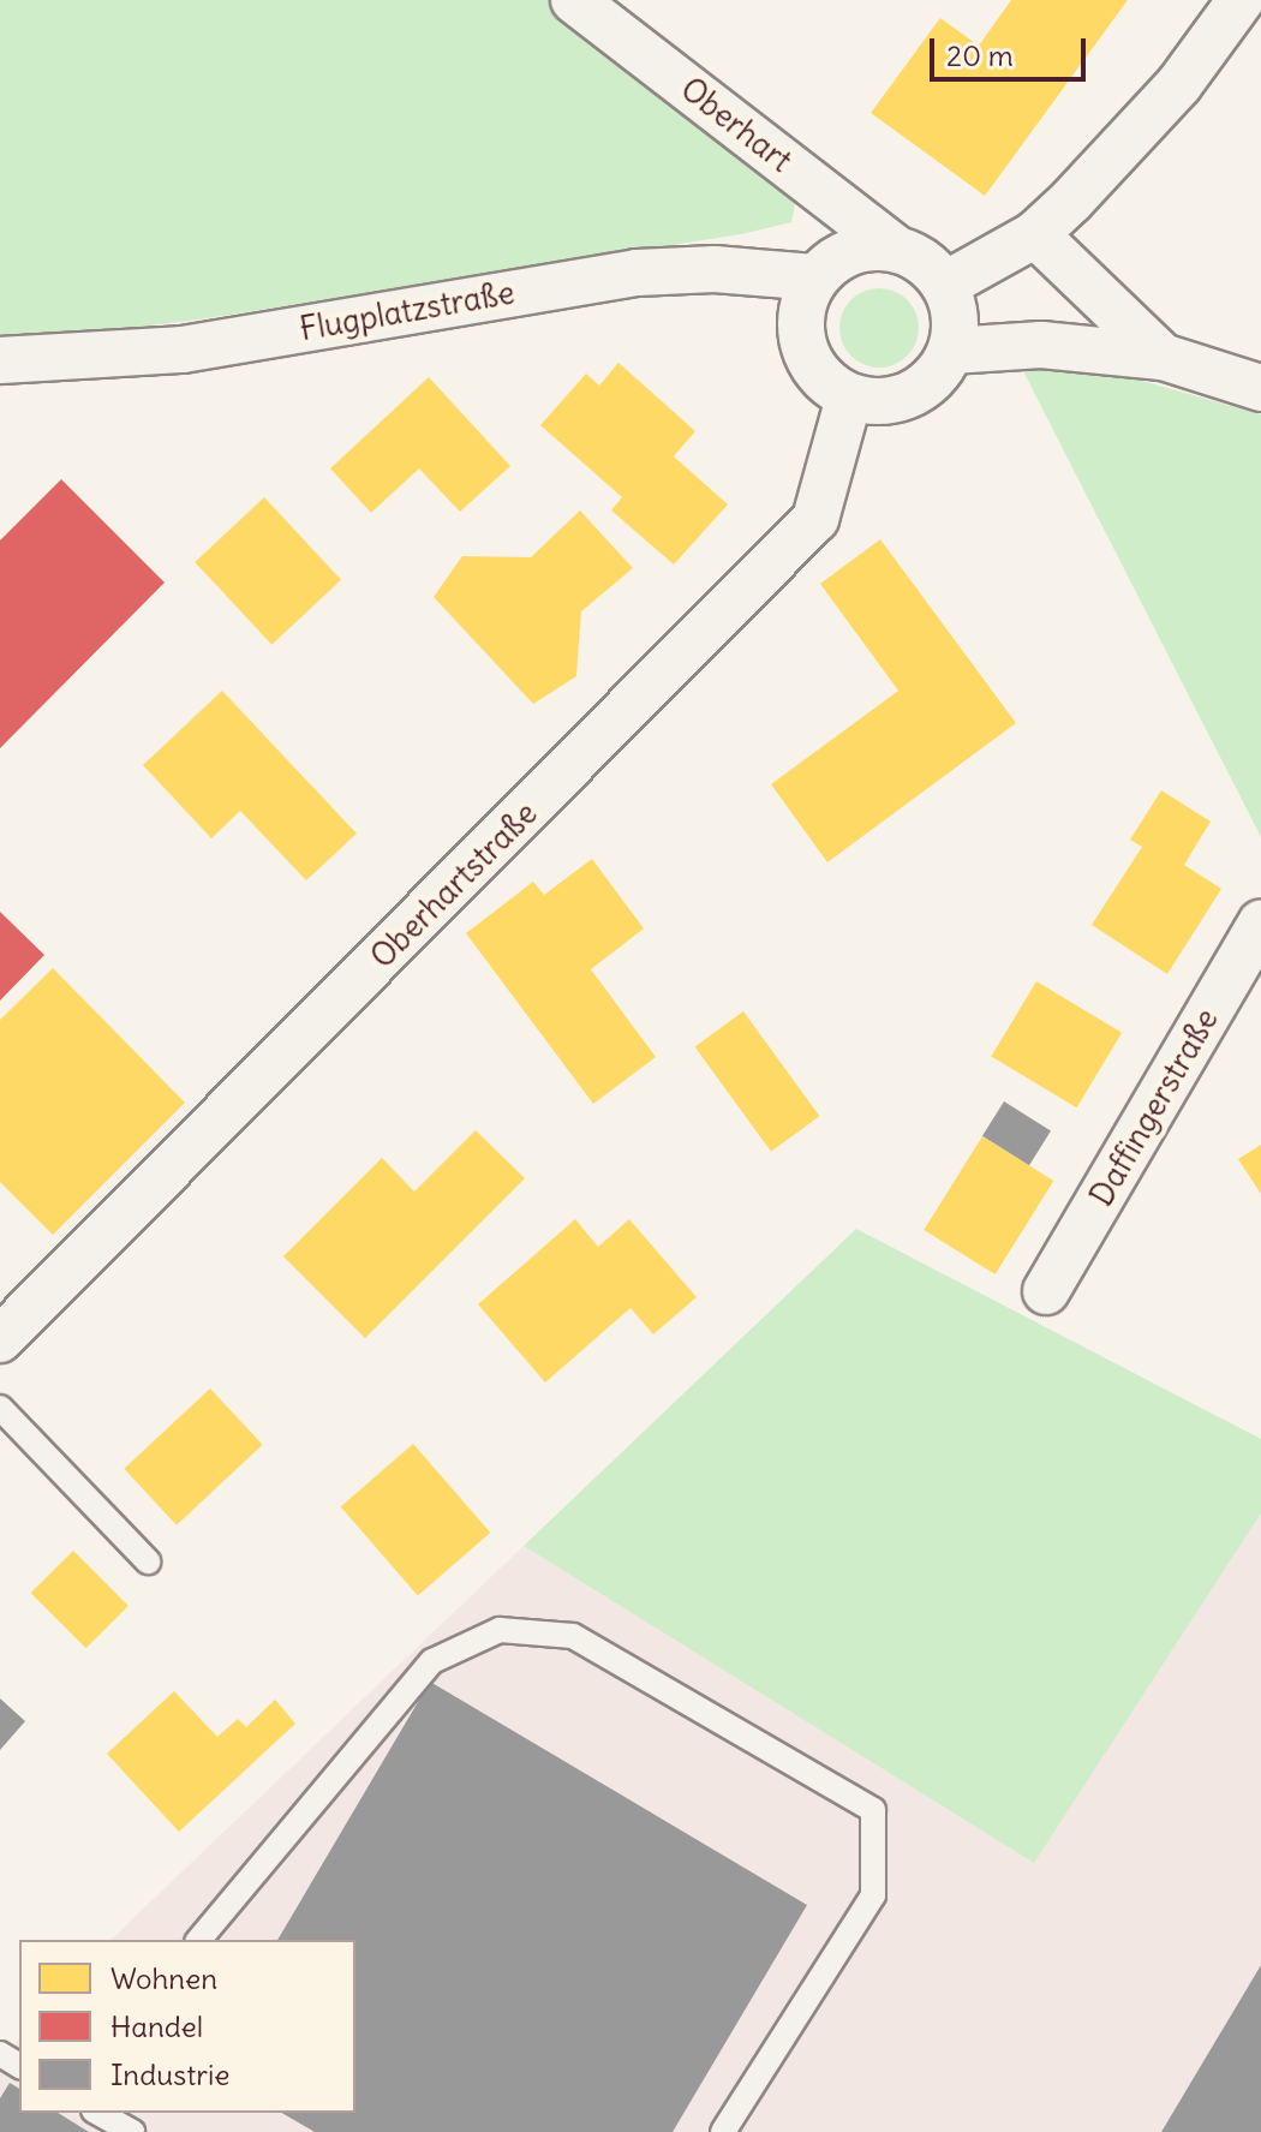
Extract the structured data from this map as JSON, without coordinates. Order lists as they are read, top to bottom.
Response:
{
  "streets": {
    "street": [
      "Oberhart",
      "Flugplatzstraße",
      "Oberhartstraße",
      "Daffingerstraße"
    ]
  },
  "crossings": [
    ["Oberhart", "Flugplatzstraße"],
    ["Oberhart", "Oberhartstraße"],
    ["Flugplatzstraße", "Oberhartstraße"]
  ],
  "legend": ["Wohnen", "Handel", "Industrie"],
  "scale_bar": "20 m"
}
